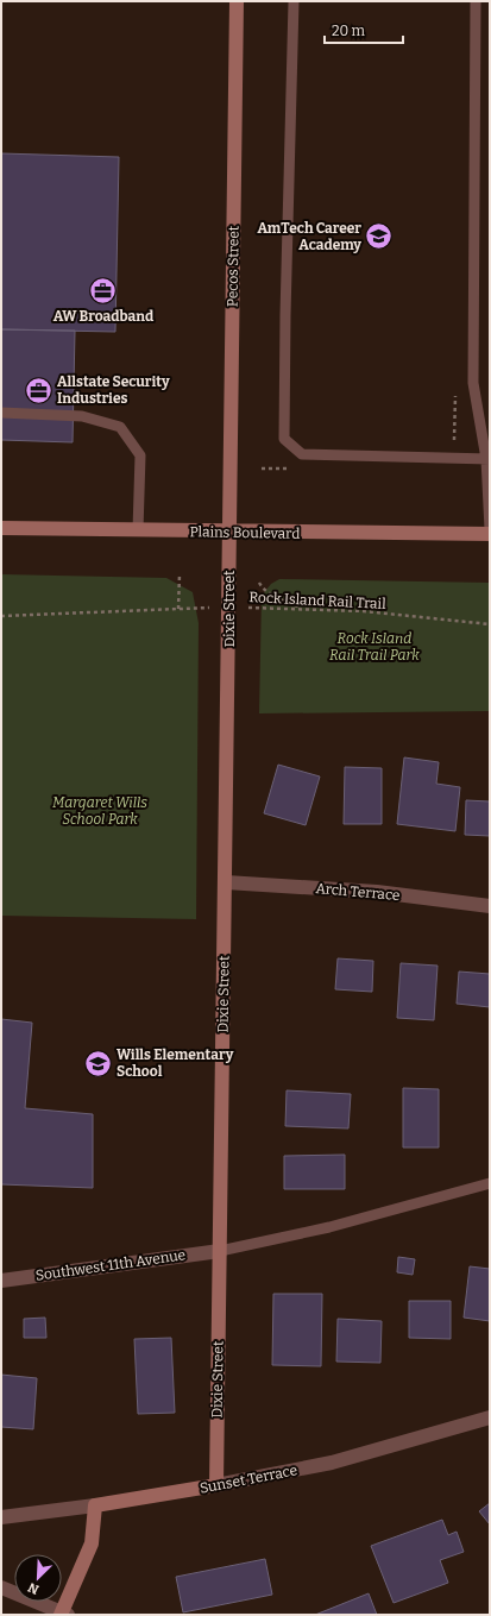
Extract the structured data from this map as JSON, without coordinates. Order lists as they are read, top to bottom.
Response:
{
  "streets": {
    "street": [
      "Pecos Street",
      "Plains Boulevard",
      "Dixie Street",
      "Arch Terrace",
      "Southwest 11th Avenue",
      "Sunset Terrace"
    ],
    "path": ["Rock Island Rail Trail"]
  },
  "crossings": [
    ["Pecos Street", "Plains Boulevard"],
    ["Pecos Street", "Dixie Street"],
    ["Plains Boulevard", "Dixie Street"],
    ["Rock Island Rail Trail", "Dixie Street"],
    ["Dixie Street", "Arch Terrace"],
    ["Dixie Street", "Southwest 11th Avenue"],
    ["Dixie Street", "Sunset Terrace"]
  ],
  "parks": ["Rock Island Rail Trail Park", "Margaret Wills School Park"],
  "places": {
    "school or university": ["AmTech Career Academy", "Wills Elementary School"],
    "office": ["AW Broadband", "Allstate Security Industries"]
  },
  "scale_bar": "20 m",
  "north": "bottom left"
}
